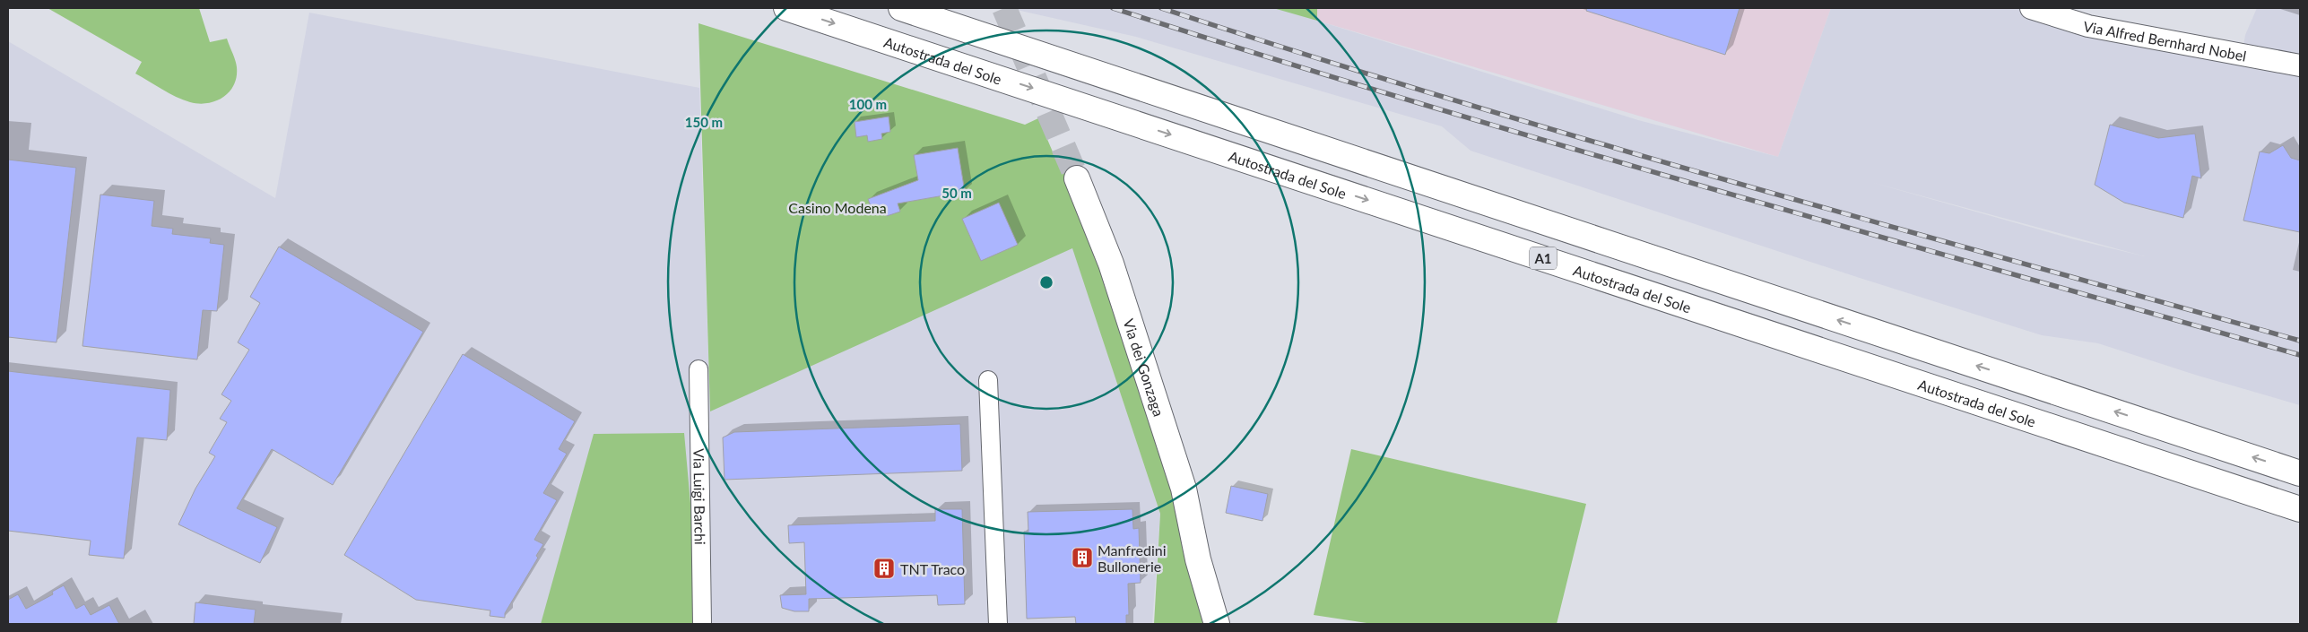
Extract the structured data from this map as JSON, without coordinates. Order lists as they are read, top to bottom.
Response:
{
  "streets": {
    "main road": ["Autostrada del Sole", "A1", "Via dei Gonzaga"],
    "street": ["Via Alfred Bernhard Nobel", "Via Luigi Barchi"]
  },
  "parks": ["Casino Modena"],
  "places": {
    "building": ["Manfredini Bullonerie", "TNT Traco"]
  },
  "rings": ["100 m", "150 m", "50 m"]
}
